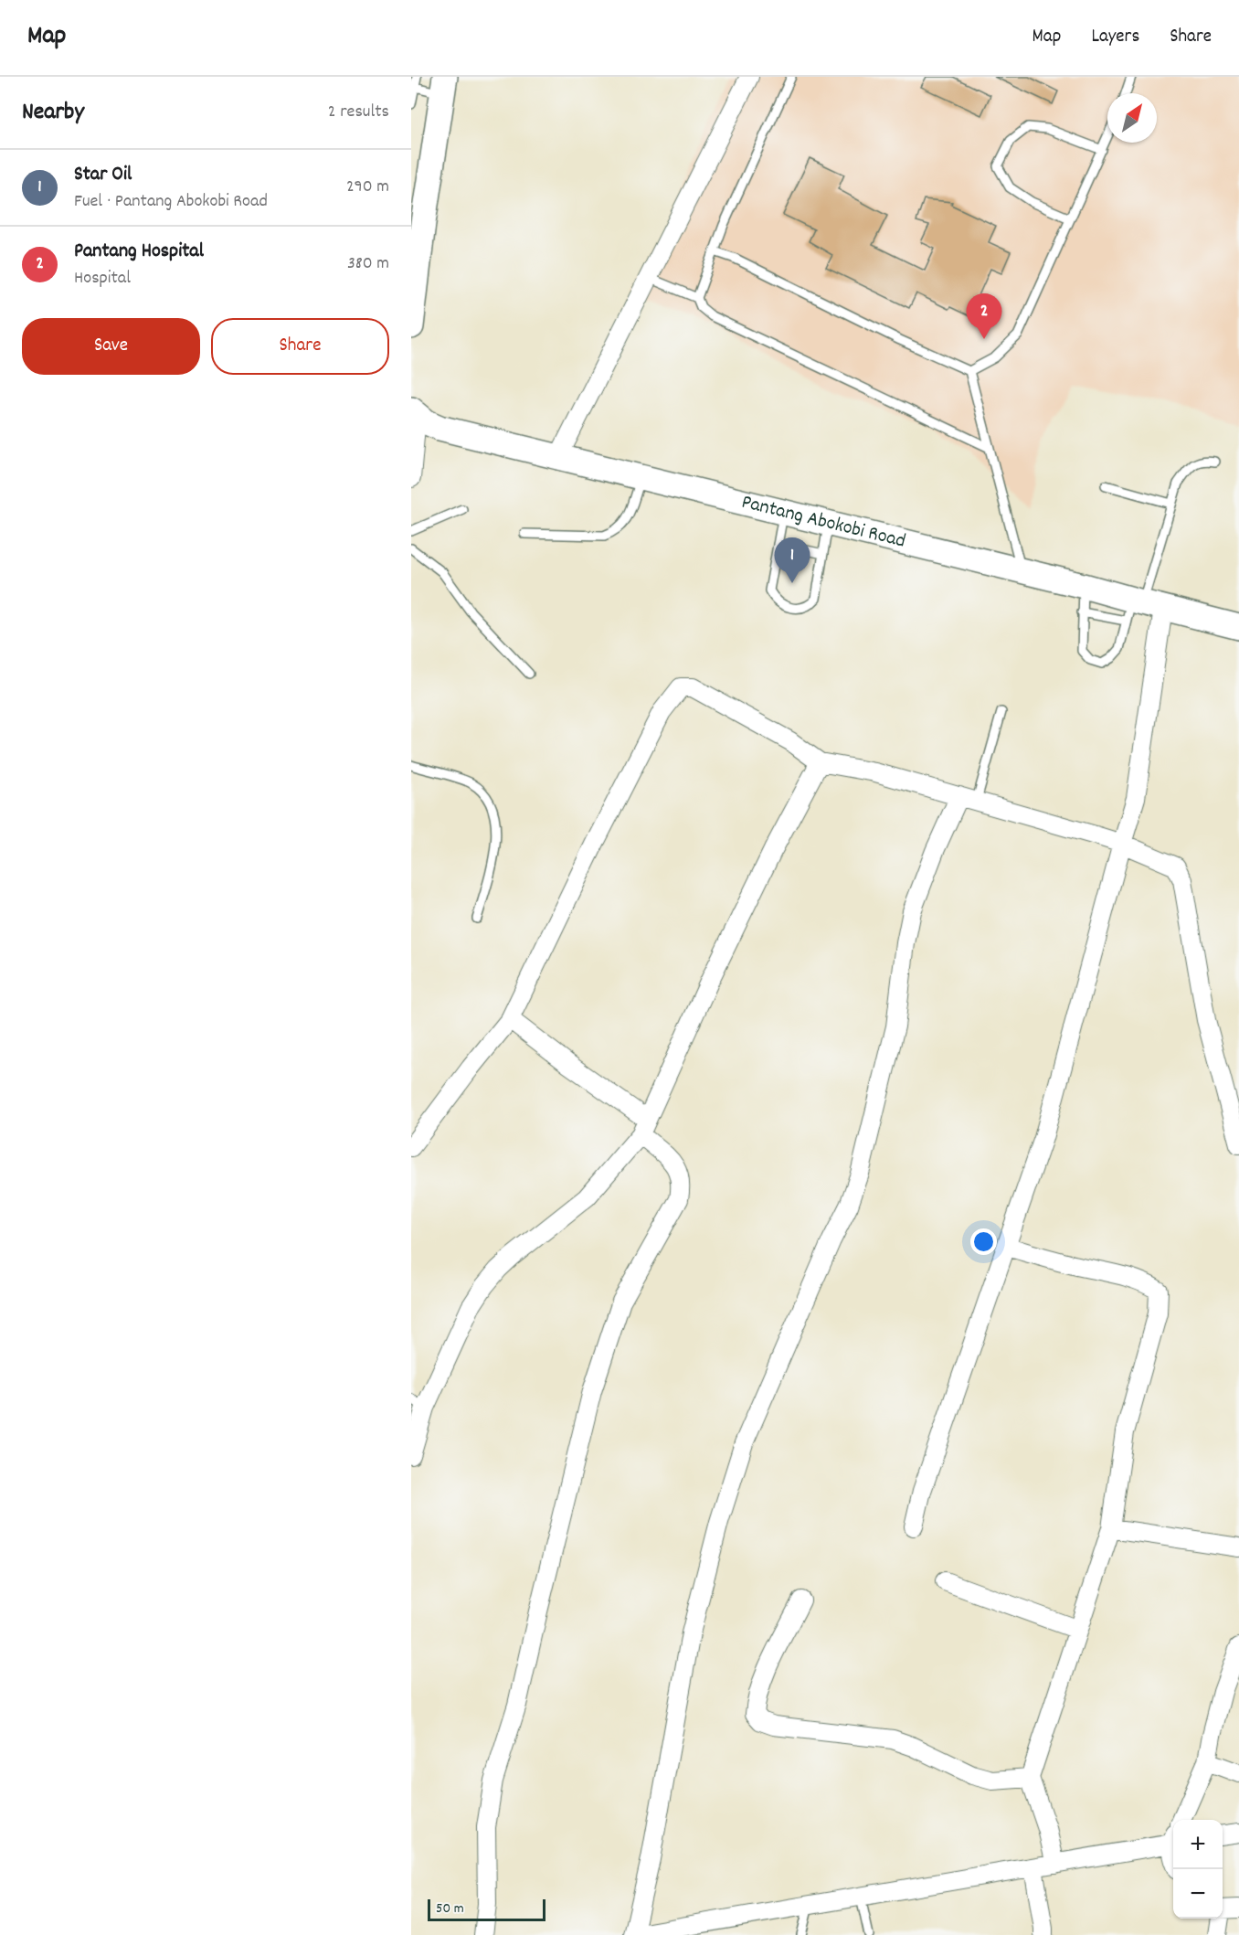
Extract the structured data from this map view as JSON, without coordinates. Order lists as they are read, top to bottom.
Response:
{
  "streets": {
    "street": ["Pantang Abokobi Road"]
  },
  "scale_bar": "50 m",
  "north": "top right",
  "page": {
    "header": "Map",
    "nav": ["Map", "Layers", "Share"],
    "heading": ["Nearby", "2 results"],
    "list": [
      {
        "mark": "1",
        "name": "Star Oil",
        "note": "Fuel · Pantang Abokobi Road",
        "value": "290 m"
      },
      {
        "mark": "2",
        "name": "Pantang Hospital",
        "note": "Hospital",
        "value": "380 m"
      }
    ],
    "pins": ["2", "1"],
    "buttons": ["Save", "Share"],
    "map_buttons": ["+", "−"],
    "scale": "50 m"
  }
}
